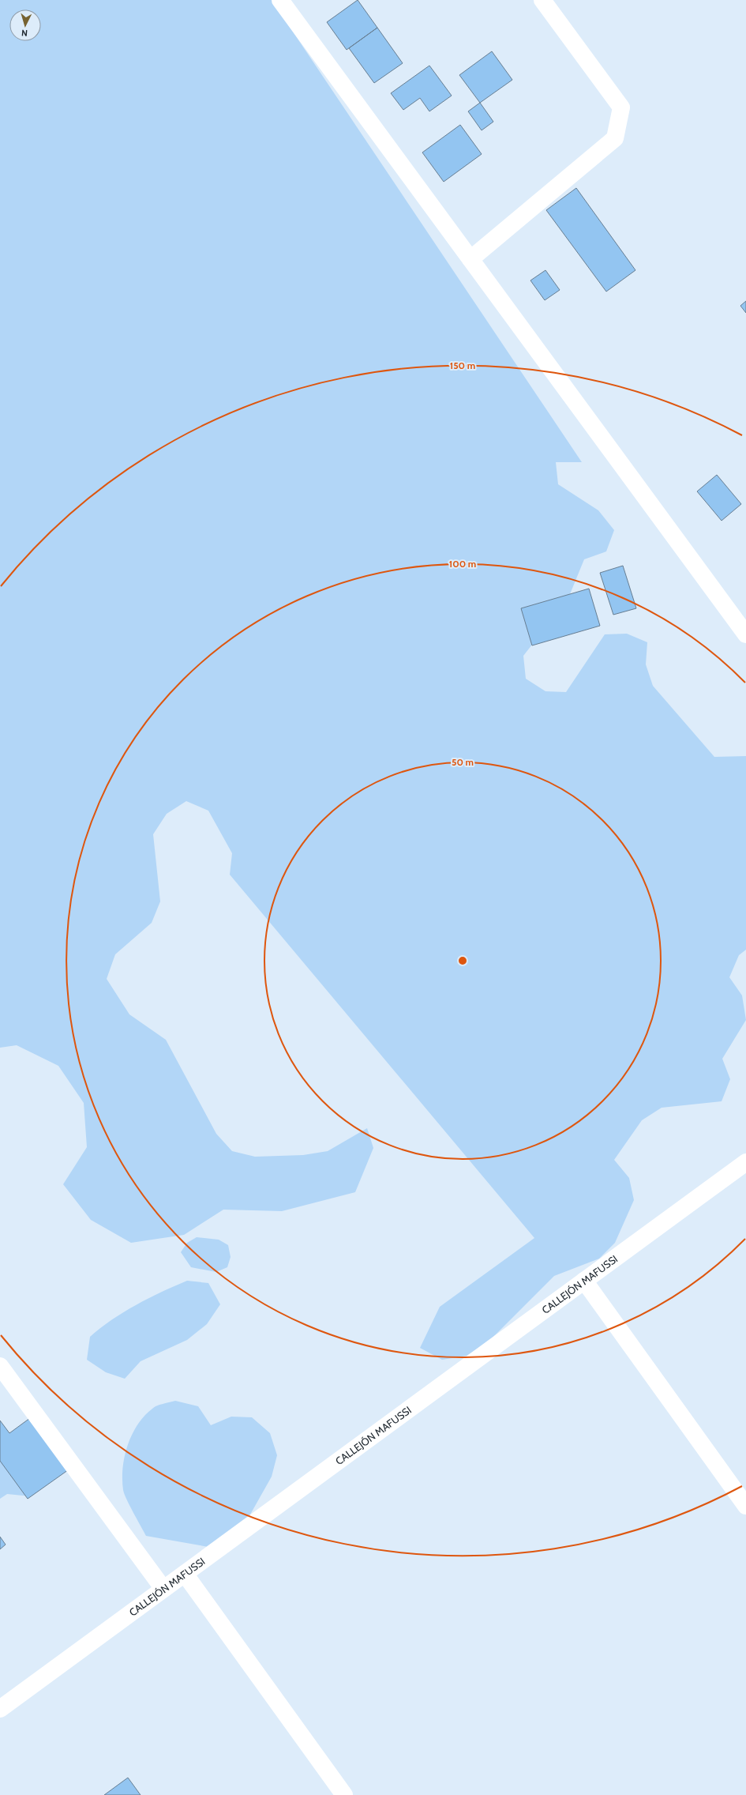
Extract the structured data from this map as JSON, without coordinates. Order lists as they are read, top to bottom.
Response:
{
  "streets": {
    "street": ["CALLEJÓN MAFUSSI"]
  },
  "north": "bottom",
  "rings": ["150 m", "100 m", "50 m"]
}
